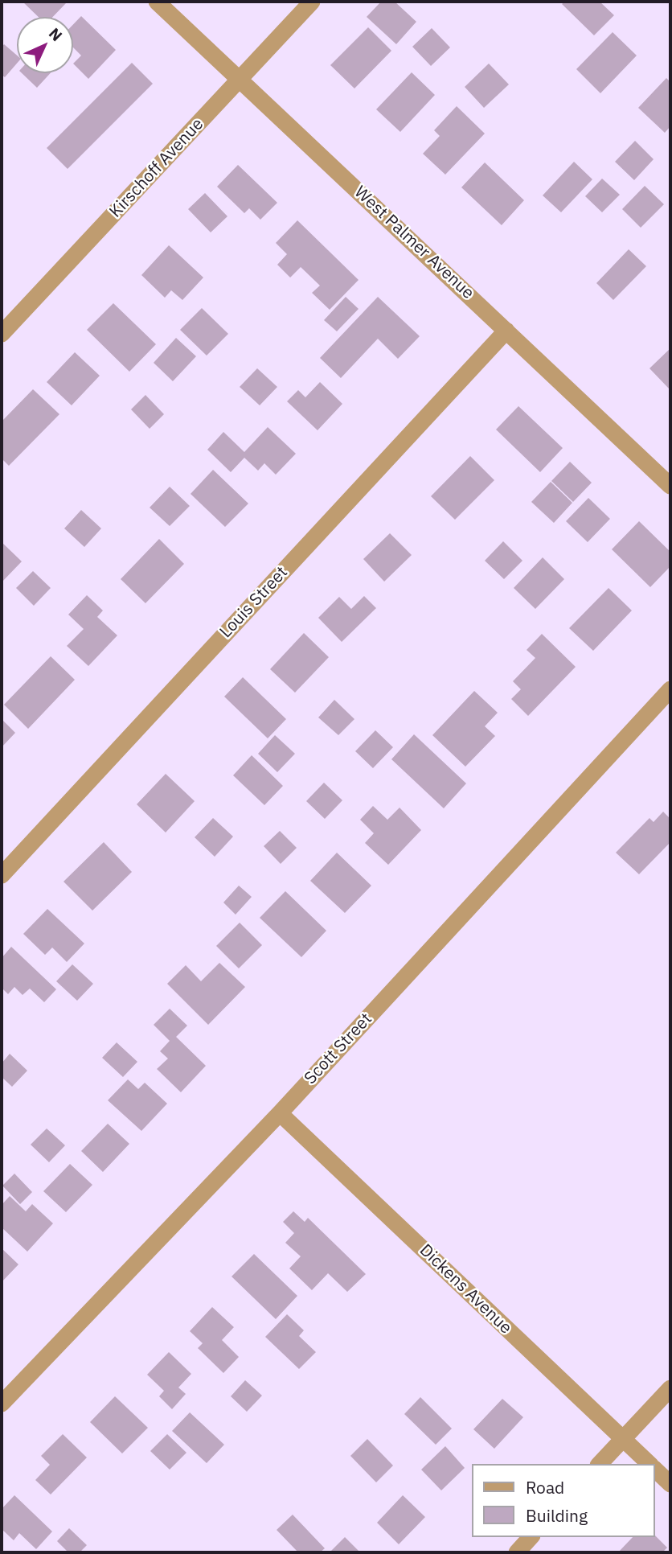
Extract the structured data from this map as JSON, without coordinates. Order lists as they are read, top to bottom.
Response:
{
  "streets": {
    "street": [
      "Kirschoff Avenue",
      "West Palmer Avenue",
      "Louis Street",
      "Scott Street",
      "Dickens Avenue"
    ]
  },
  "crossings": [
    ["Kirschoff Avenue", "West Palmer Avenue"],
    ["West Palmer Avenue", "Louis Street"],
    ["Scott Street", "Dickens Avenue"]
  ],
  "legend": ["Road", "Building"],
  "north": "top right"
}
